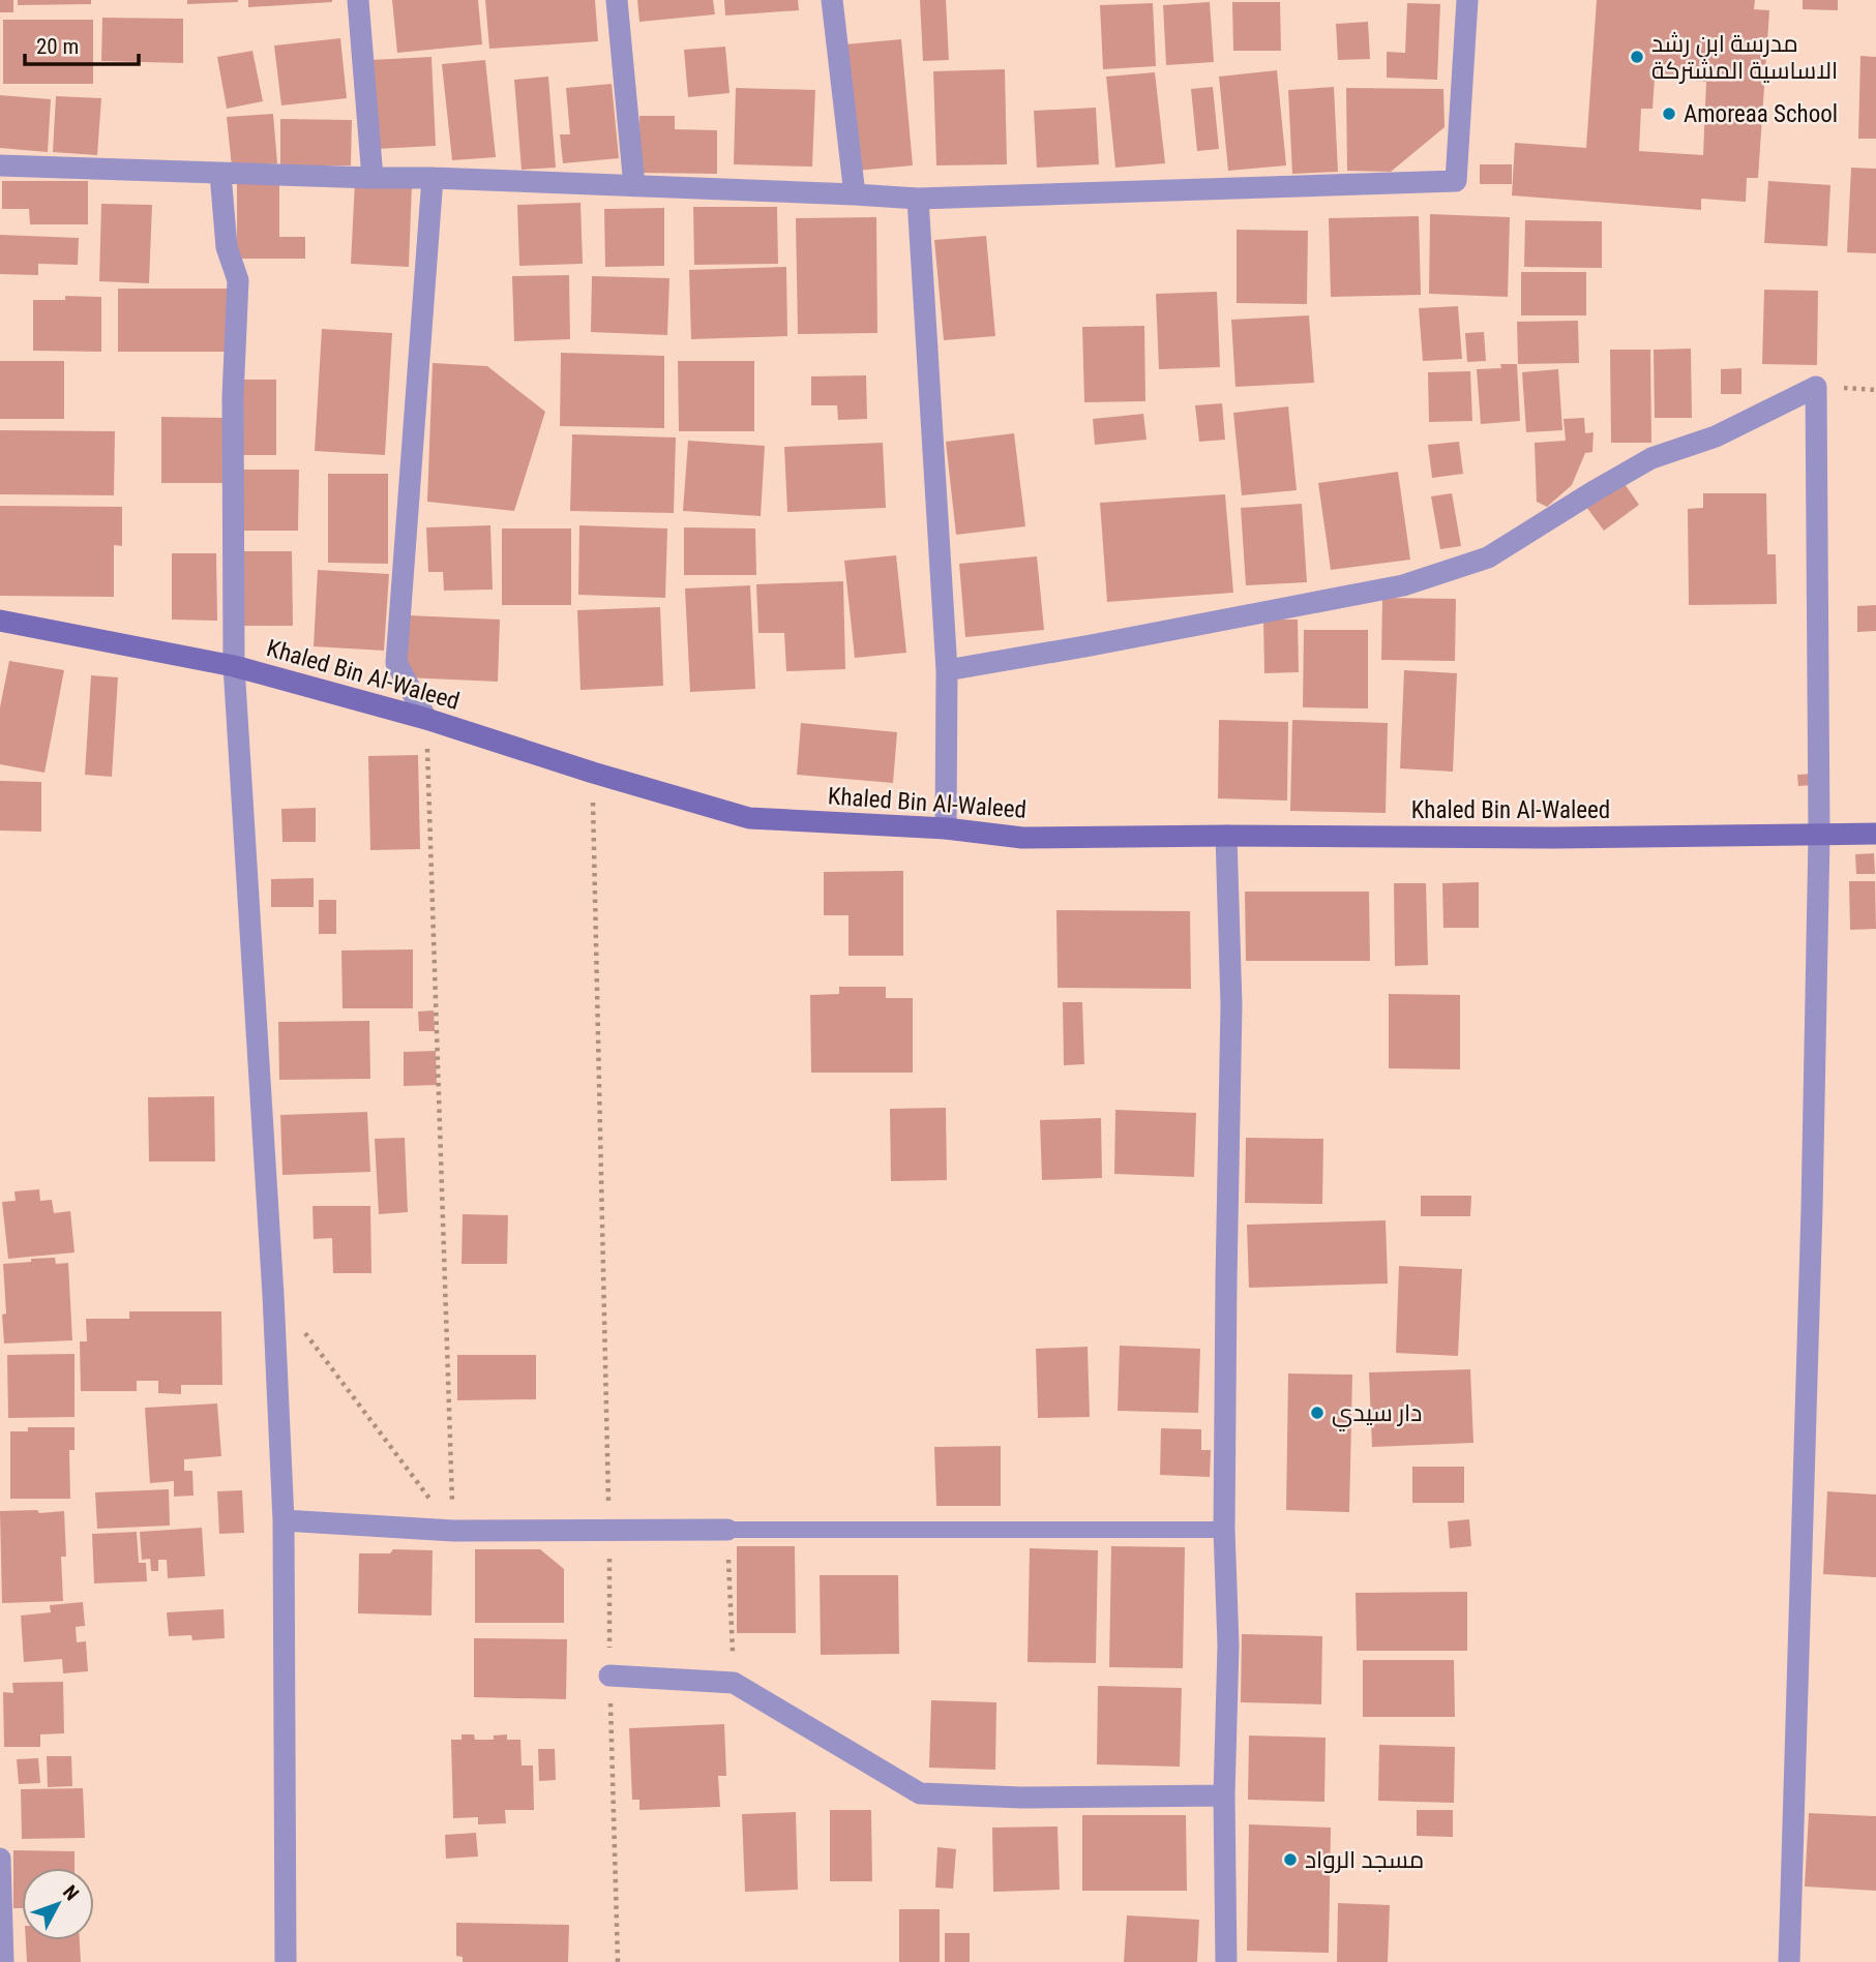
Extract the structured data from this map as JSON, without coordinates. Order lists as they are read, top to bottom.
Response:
{
  "streets": {
    "street": ["Khaled Bin Al-Waleed"]
  },
  "places": [
    "مدرسة ابن رشد الاساسية المشتركة",
    "Amoreaa School",
    "دار سيدي",
    "مسجد الرواد"
  ],
  "scale_bar": "20 m",
  "north": "top right"
}
